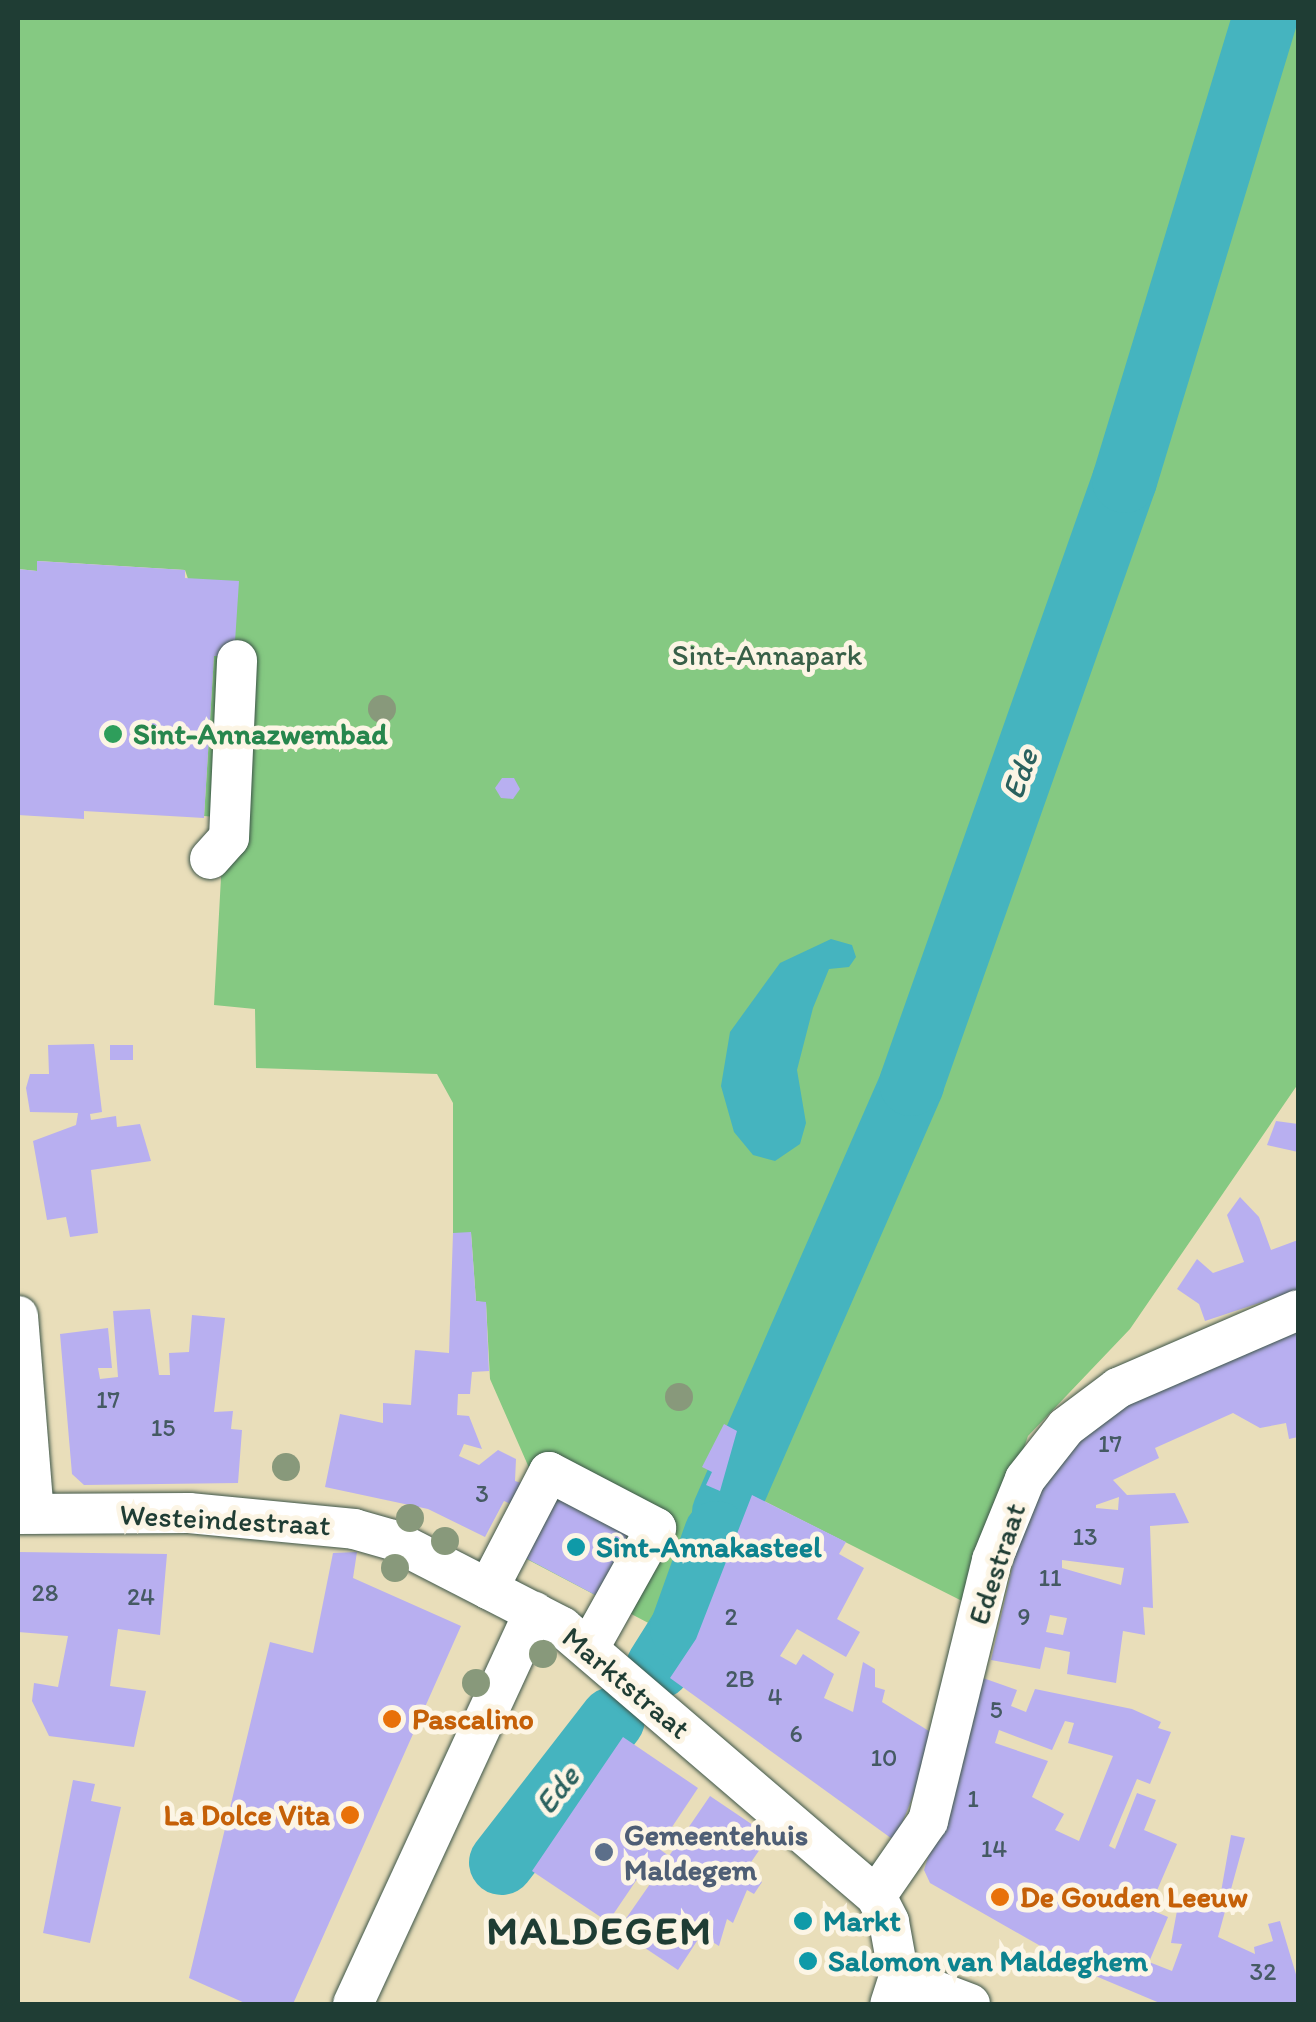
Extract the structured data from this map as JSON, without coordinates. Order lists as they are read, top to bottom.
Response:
{
  "streets": {
    "street": ["Westeindestraat", "Edestraat", "Marktstraat"]
  },
  "crossings": [
    ["Westeindestraat", "Marktstraat"],
    ["Edestraat", "Marktstraat"]
  ],
  "districts": ["MALDEGEM"],
  "water": ["Ede"],
  "parks": ["Sint-Annapark"],
  "places": [
    "Sint-Annazwembad",
    "Sint-Annakasteel",
    "Pascalino",
    "La Dolce Vita",
    "Gemeentehuis Maldegem",
    "De Gouden Leeuw",
    "Markt",
    "Salomon van Maldeghem"
  ],
  "house_numbers": [
    "17",
    "15",
    "17",
    "3",
    "13",
    "11",
    "28",
    "24",
    "2",
    "9",
    "2B",
    "4",
    "5",
    "6",
    "10",
    "1",
    "14",
    "32"
  ]
}
